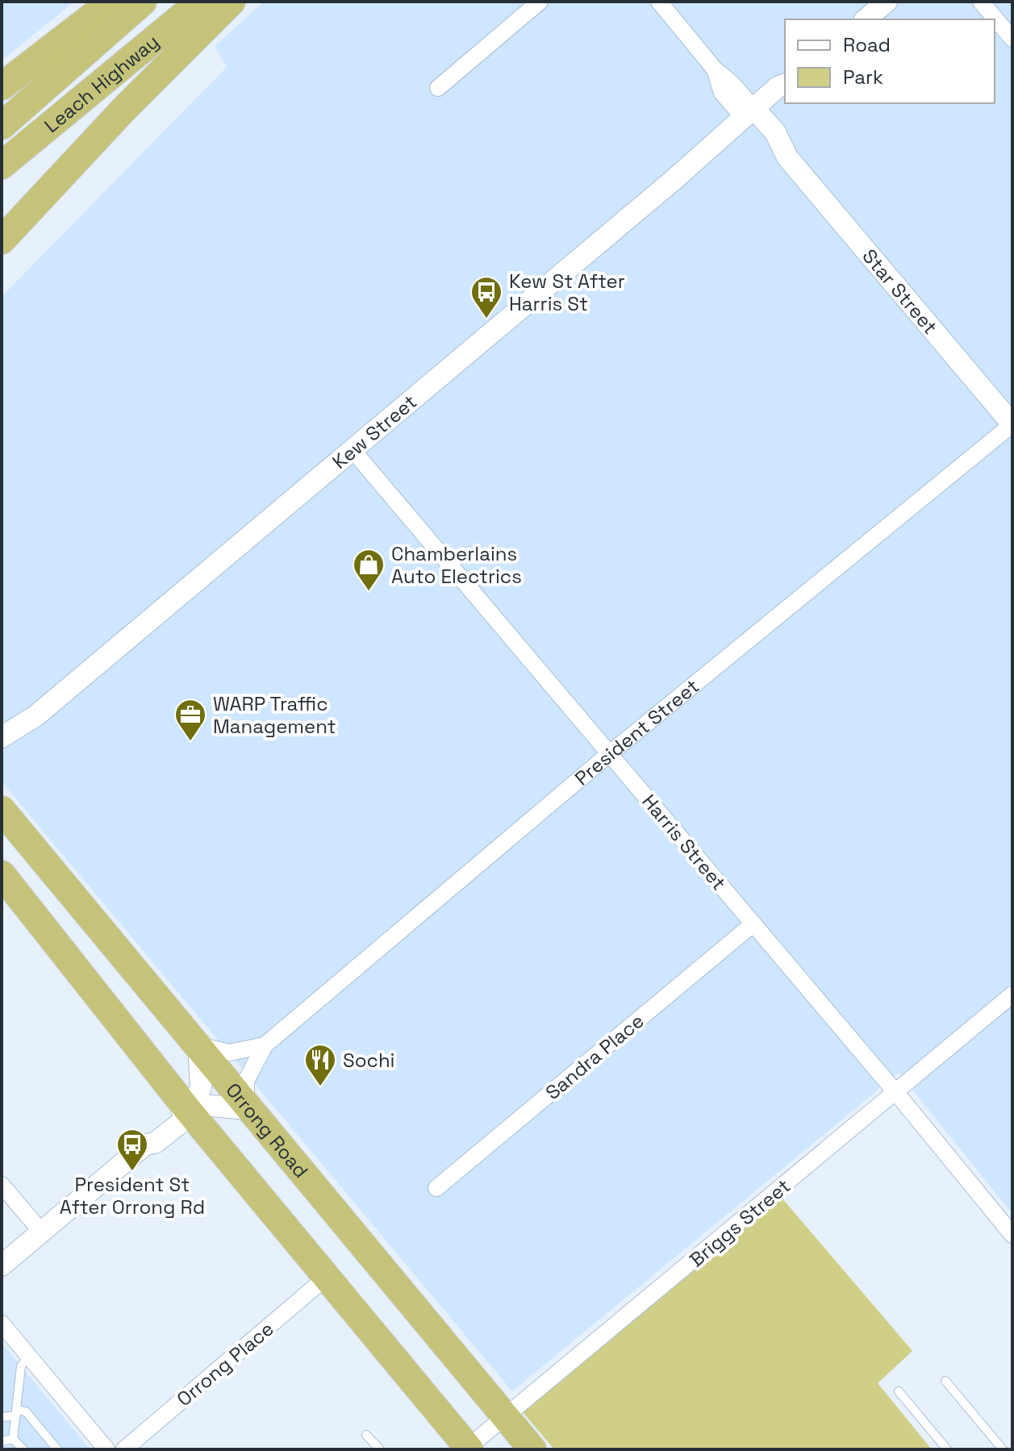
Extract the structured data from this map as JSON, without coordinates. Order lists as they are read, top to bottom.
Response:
{
  "streets": {
    "highway": ["Leach Highway", "Orrong Road"],
    "street": [
      "Star Street",
      "Kew Street",
      "President Street",
      "Harris Street",
      "Sandra Place",
      "Briggs Street",
      "Orrong Place"
    ]
  },
  "crossings": [
    ["Star Street", "Kew Street"],
    ["Star Street", "President Street"],
    ["Kew Street", "Harris Street"],
    ["President Street", "Harris Street"],
    ["President Street", "Orrong Road"],
    ["Harris Street", "Sandra Place"],
    ["Harris Street", "Briggs Street"],
    ["Orrong Road", "Briggs Street"]
  ],
  "places": {
    "bus stop": ["Kew St After Harris St", "President St After Orrong Rd"],
    "shop": ["Chamberlains Auto Electrics"],
    "office": ["WARP Traffic Management"],
    "restaurant": ["Sochi"]
  },
  "legend": ["Road", "Park"]
}
